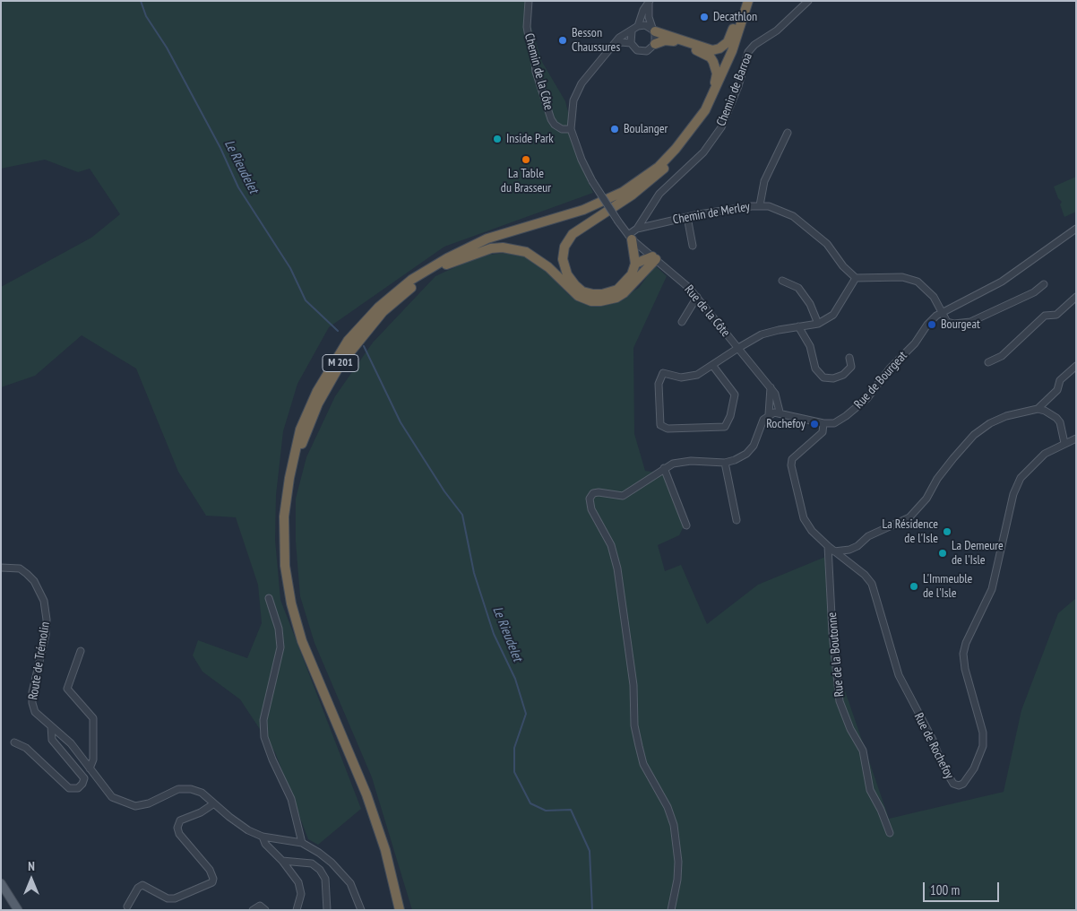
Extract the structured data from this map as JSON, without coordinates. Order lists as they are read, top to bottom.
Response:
{
  "streets": {
    "highway": ["M 201"],
    "street": [
      "Chemin de la Côte",
      "Chemin de Barroa",
      "Chemin de Merley",
      "Rue de la Côte",
      "Rue de Bourgeat",
      "Rue de la Boutonne",
      "Route de Trémolin",
      "Rue de Rochefoy"
    ]
  },
  "crossings": [
    ["Chemin de la Côte", "Rue de la Côte"],
    ["Chemin de Barroa", "Chemin de Merley"],
    ["Chemin de Merley", "Rue de la Côte"],
    ["Rue de Bourgeat", "Rue de Rochefoy"],
    ["Rue de la Boutonne", "Rue de Rochefoy"]
  ],
  "water": ["Le Rieudelet"],
  "places": [
    "Decathlon",
    "Besson Chaussures",
    "Boulanger",
    "Inside Park",
    "La Table du Brasseur",
    "Bourgeat",
    "Rochefoy",
    "La Résidence de l'Isle",
    "La Demeure de l'Isle",
    "L'Immeuble de l'Isle"
  ],
  "scale_bar": "100 m",
  "north": "top"
}
